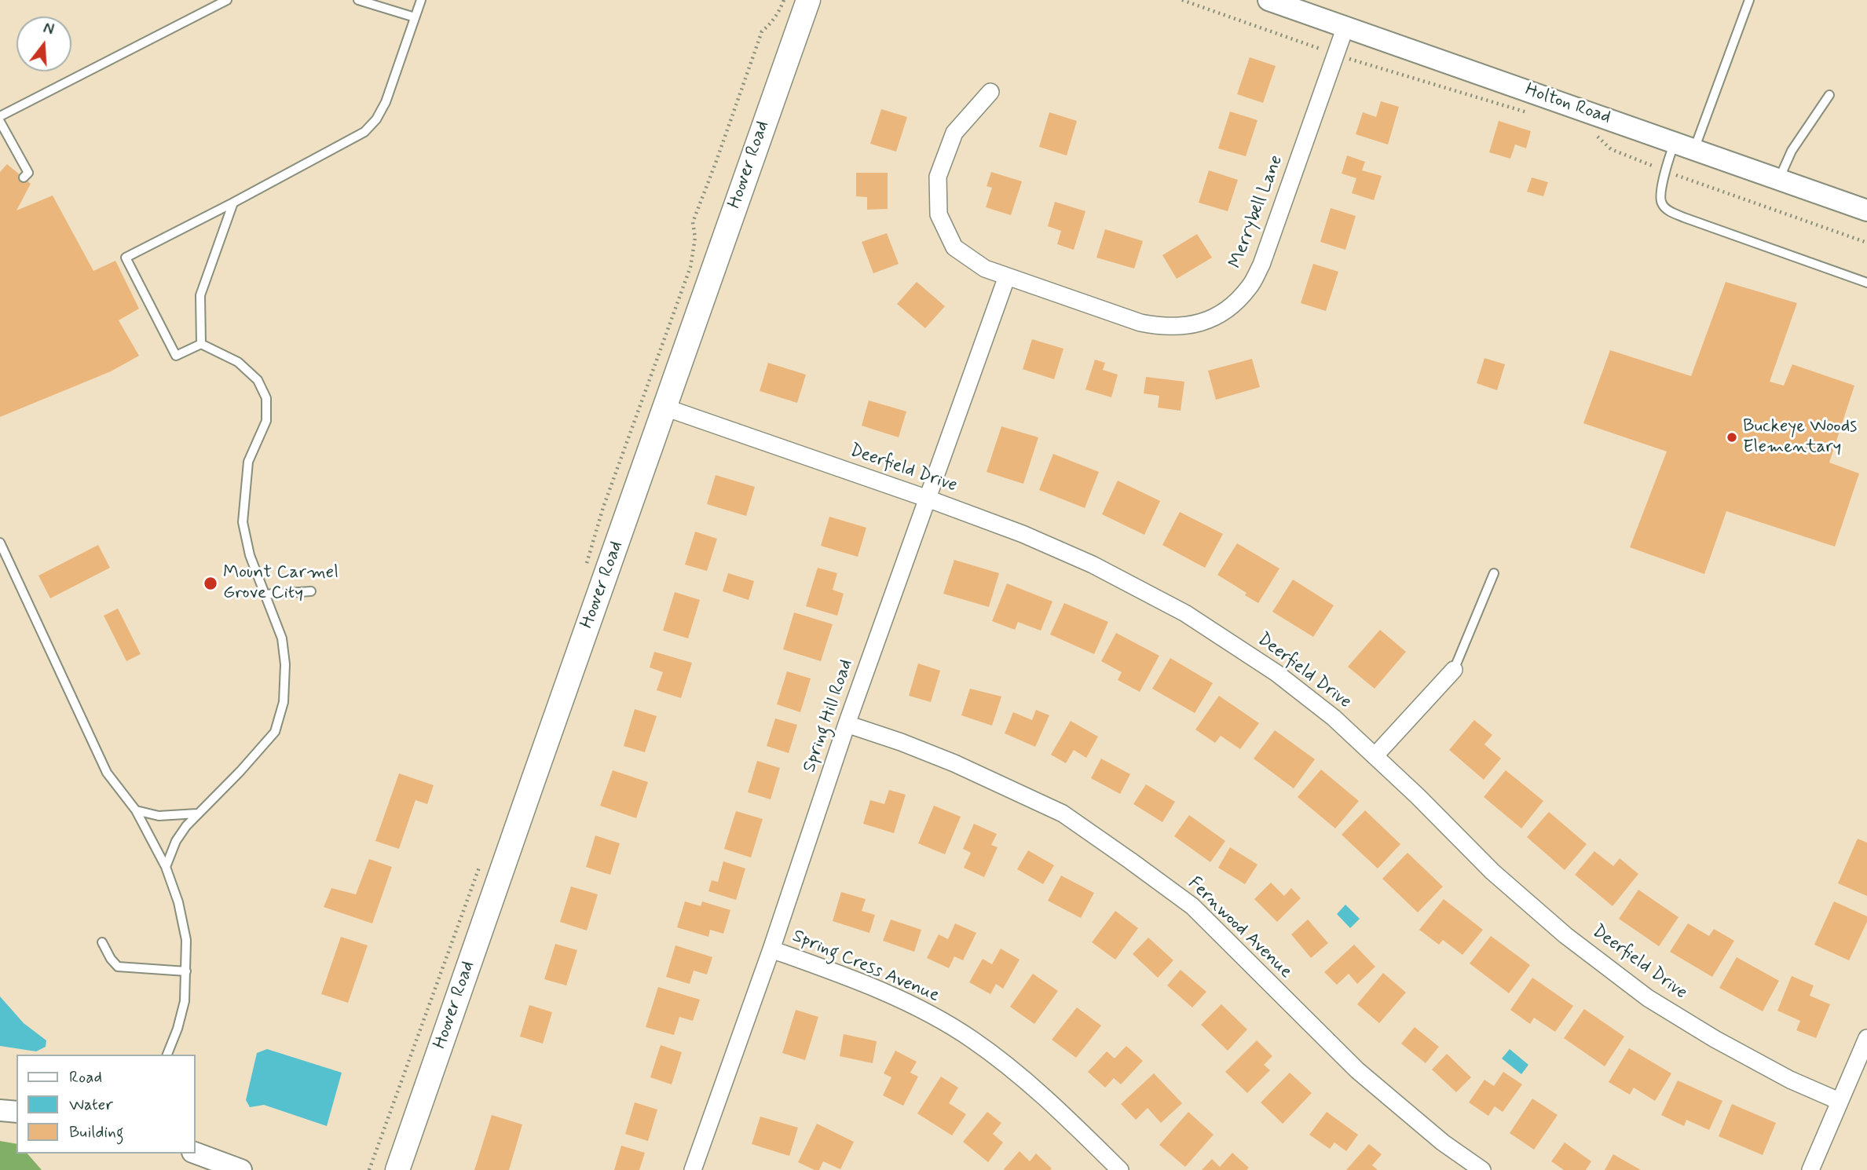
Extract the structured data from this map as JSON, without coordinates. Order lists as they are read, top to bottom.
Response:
{
  "streets": {
    "main road": ["Hoover Road"],
    "street": [
      "Holton Road",
      "Merrybell Lane",
      "Deerfield Drive",
      "Spring Hill Road",
      "Fernwood Avenue",
      "Spring Cress Avenue"
    ]
  },
  "crossings": [
    ["Holton Road", "Merrybell Lane"],
    ["Hoover Road", "Deerfield Drive"],
    ["Merrybell Lane", "Spring Hill Road"],
    ["Deerfield Drive", "Spring Hill Road"],
    ["Spring Hill Road", "Fernwood Avenue"],
    ["Spring Hill Road", "Spring Cress Avenue"]
  ],
  "places": ["Buckeye Woods Elementary", "Mount Carmel Grove City"],
  "legend": ["Road", "Water", "Building"],
  "north": "top"
}
